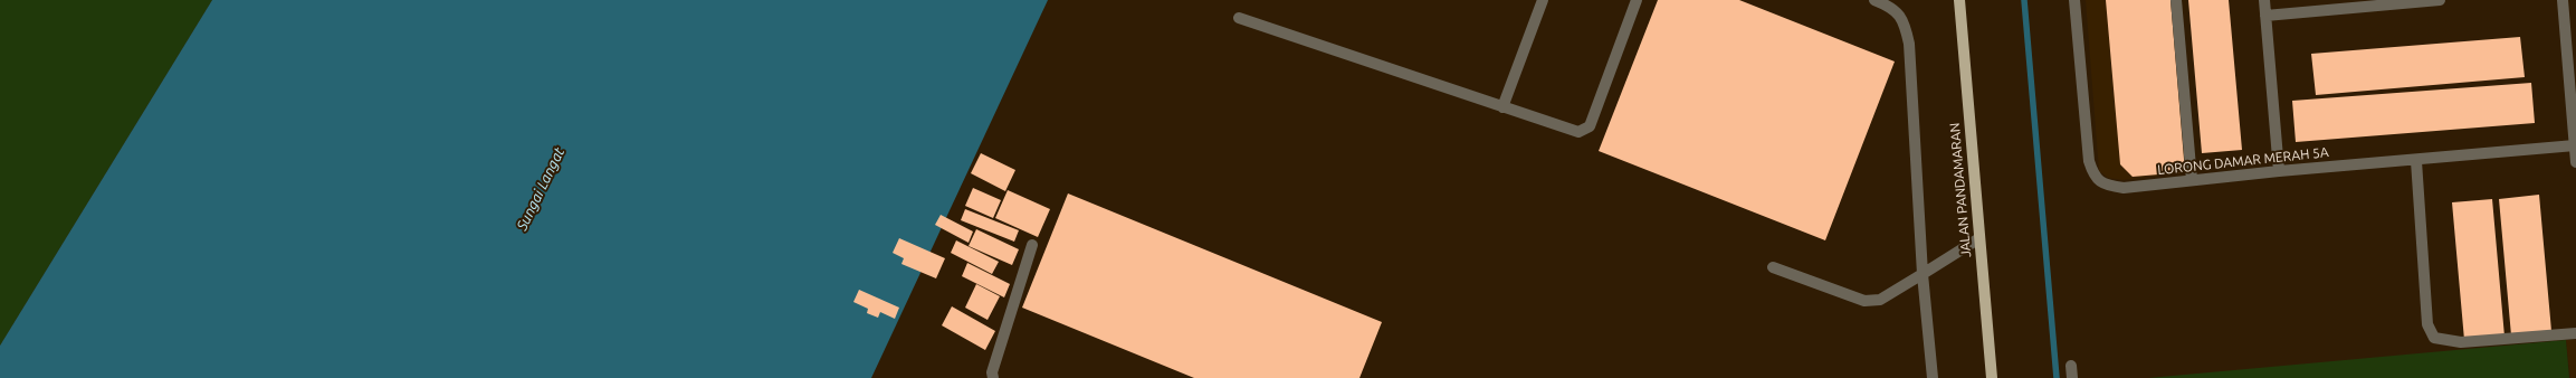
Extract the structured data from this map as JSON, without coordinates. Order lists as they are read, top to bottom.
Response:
{
  "streets": {
    "main road": ["JALAN PANDAMARAN"],
    "street": ["LORONG DAMAR MERAH 5A"]
  },
  "water": ["Sungai Langat"]
}
